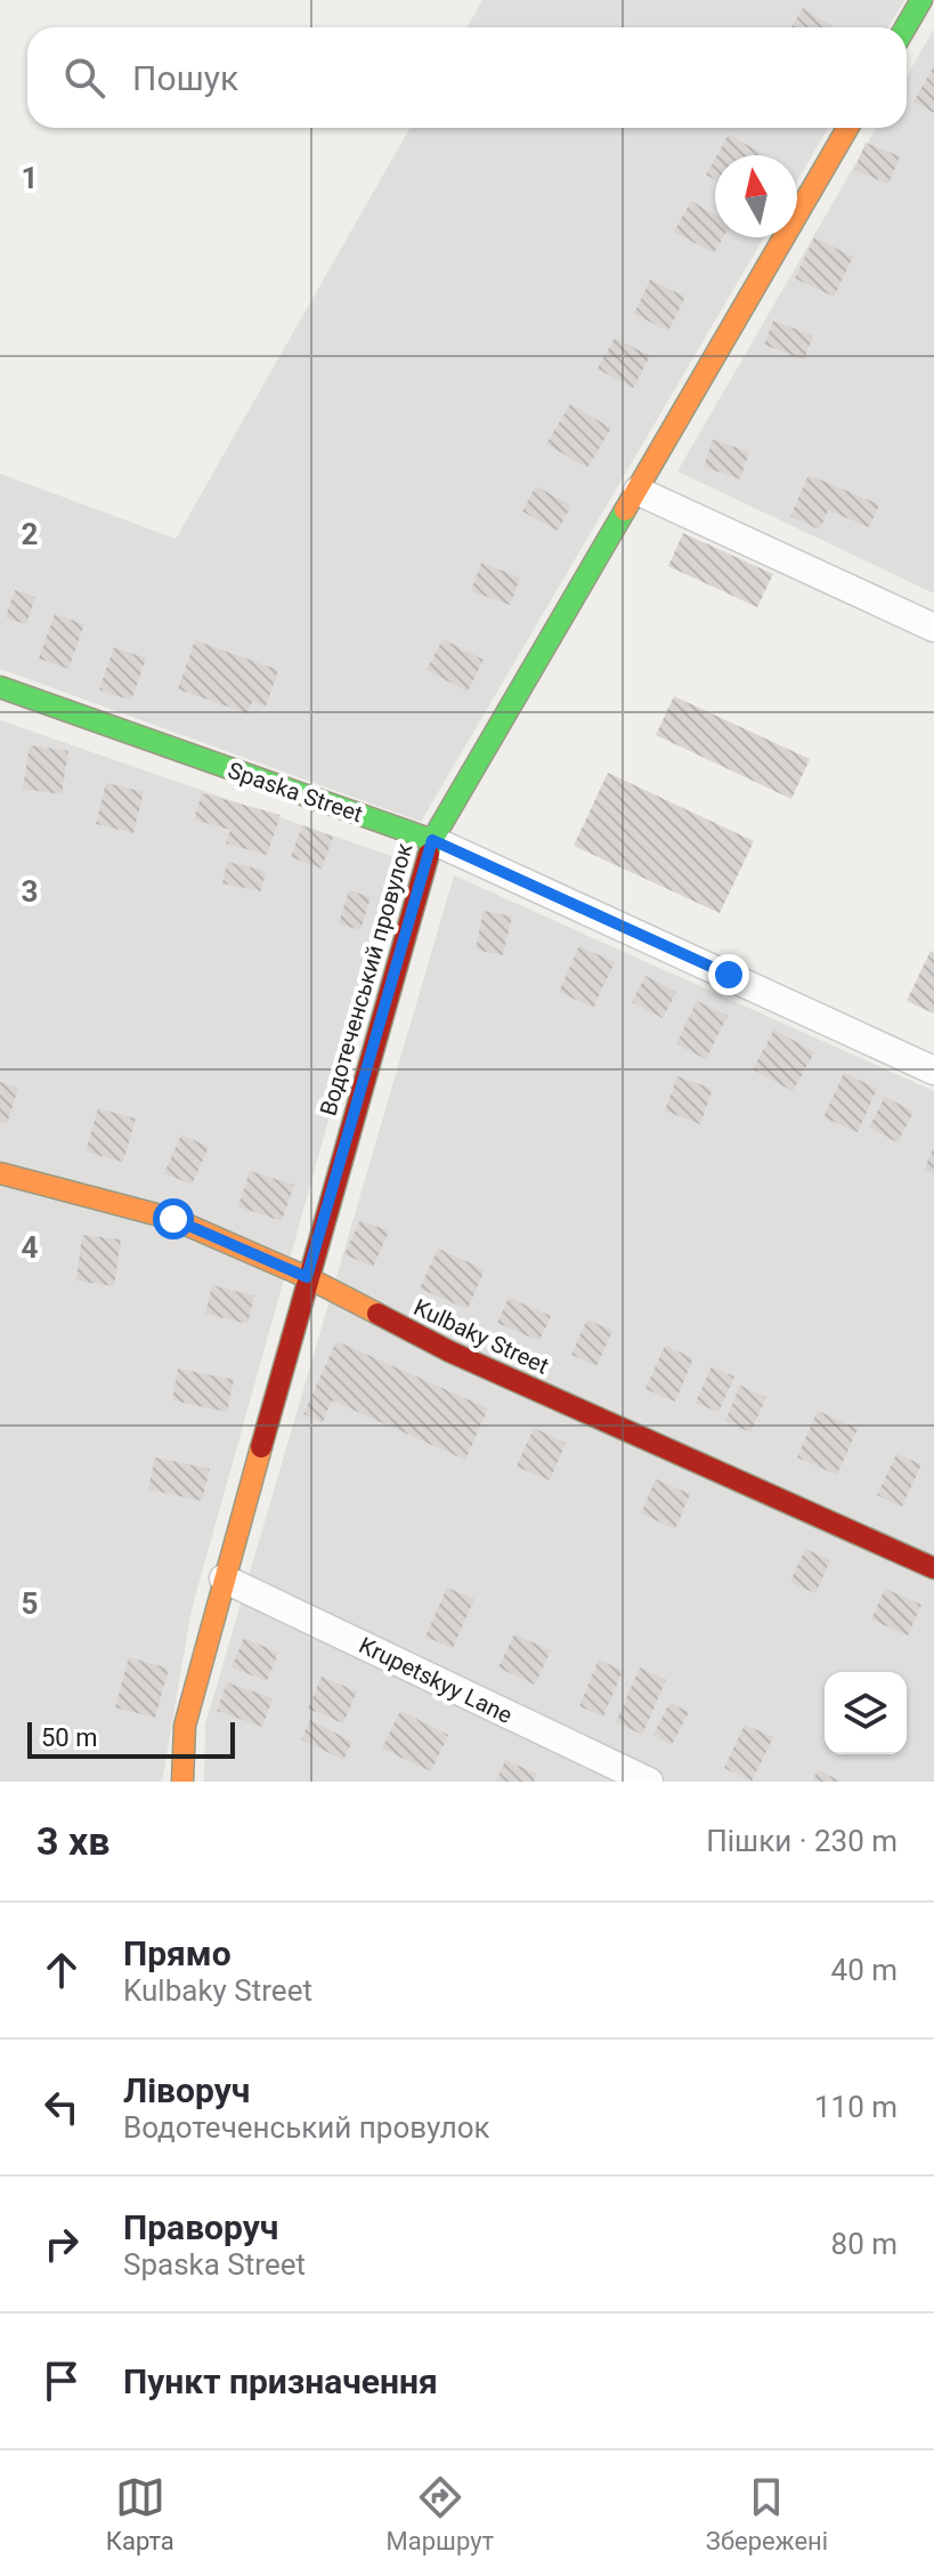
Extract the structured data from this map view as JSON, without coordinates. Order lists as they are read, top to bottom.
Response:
{
  "streets": {
    "street": [
      "Spaska Street",
      "Водотеченський провулок",
      "Kulbaky Street",
      "Krupetskyy Lane"
    ]
  },
  "crossings": [
    ["Spaska Street", "Водотеченський провулок"],
    ["Водотеченський провулок", "Kulbaky Street"],
    ["Водотеченський провулок", "Krupetskyy Lane"]
  ],
  "scale_bar": "50 m",
  "north": "top",
  "page": {
    "search": "Пошук",
    "scale": "50 m",
    "heading": ["3 хв", "Пішки · 230 m"],
    "list": [
      ["Прямо", "Kulbaky Street", "40 m"],
      ["Ліворуч", "Водотеченський провулок", "110 m"],
      ["Праворуч", "Spaska Street", "80 m"],
      "Пункт призначення"
    ],
    "nav": ["Карта", "Маршрут", "Збережені"]
  },
  "grid": {
    "rows": [
      "1",
      "2",
      "3",
      "4",
      "5"
    ]
  }
}
